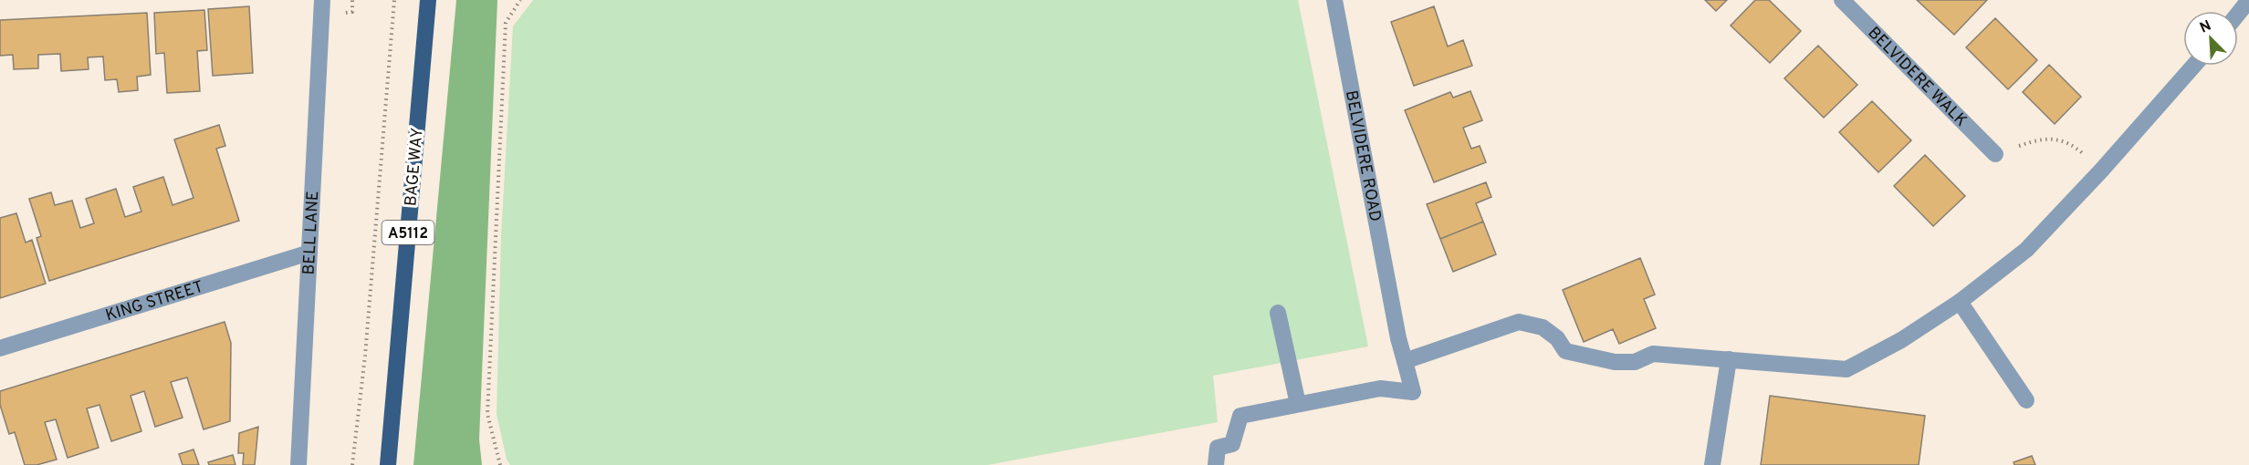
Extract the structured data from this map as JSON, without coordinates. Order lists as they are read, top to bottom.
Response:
{
  "streets": {
    "main road": ["BAGE WAY", "A5112"],
    "street": [
      "BELVIDERE WALK",
      "BELVIDERE ROAD",
      "BELL LANE",
      "KING STREET"
    ]
  },
  "crossings": [
    ["BELL LANE", "KING STREET"]
  ],
  "north": "top left"
}
